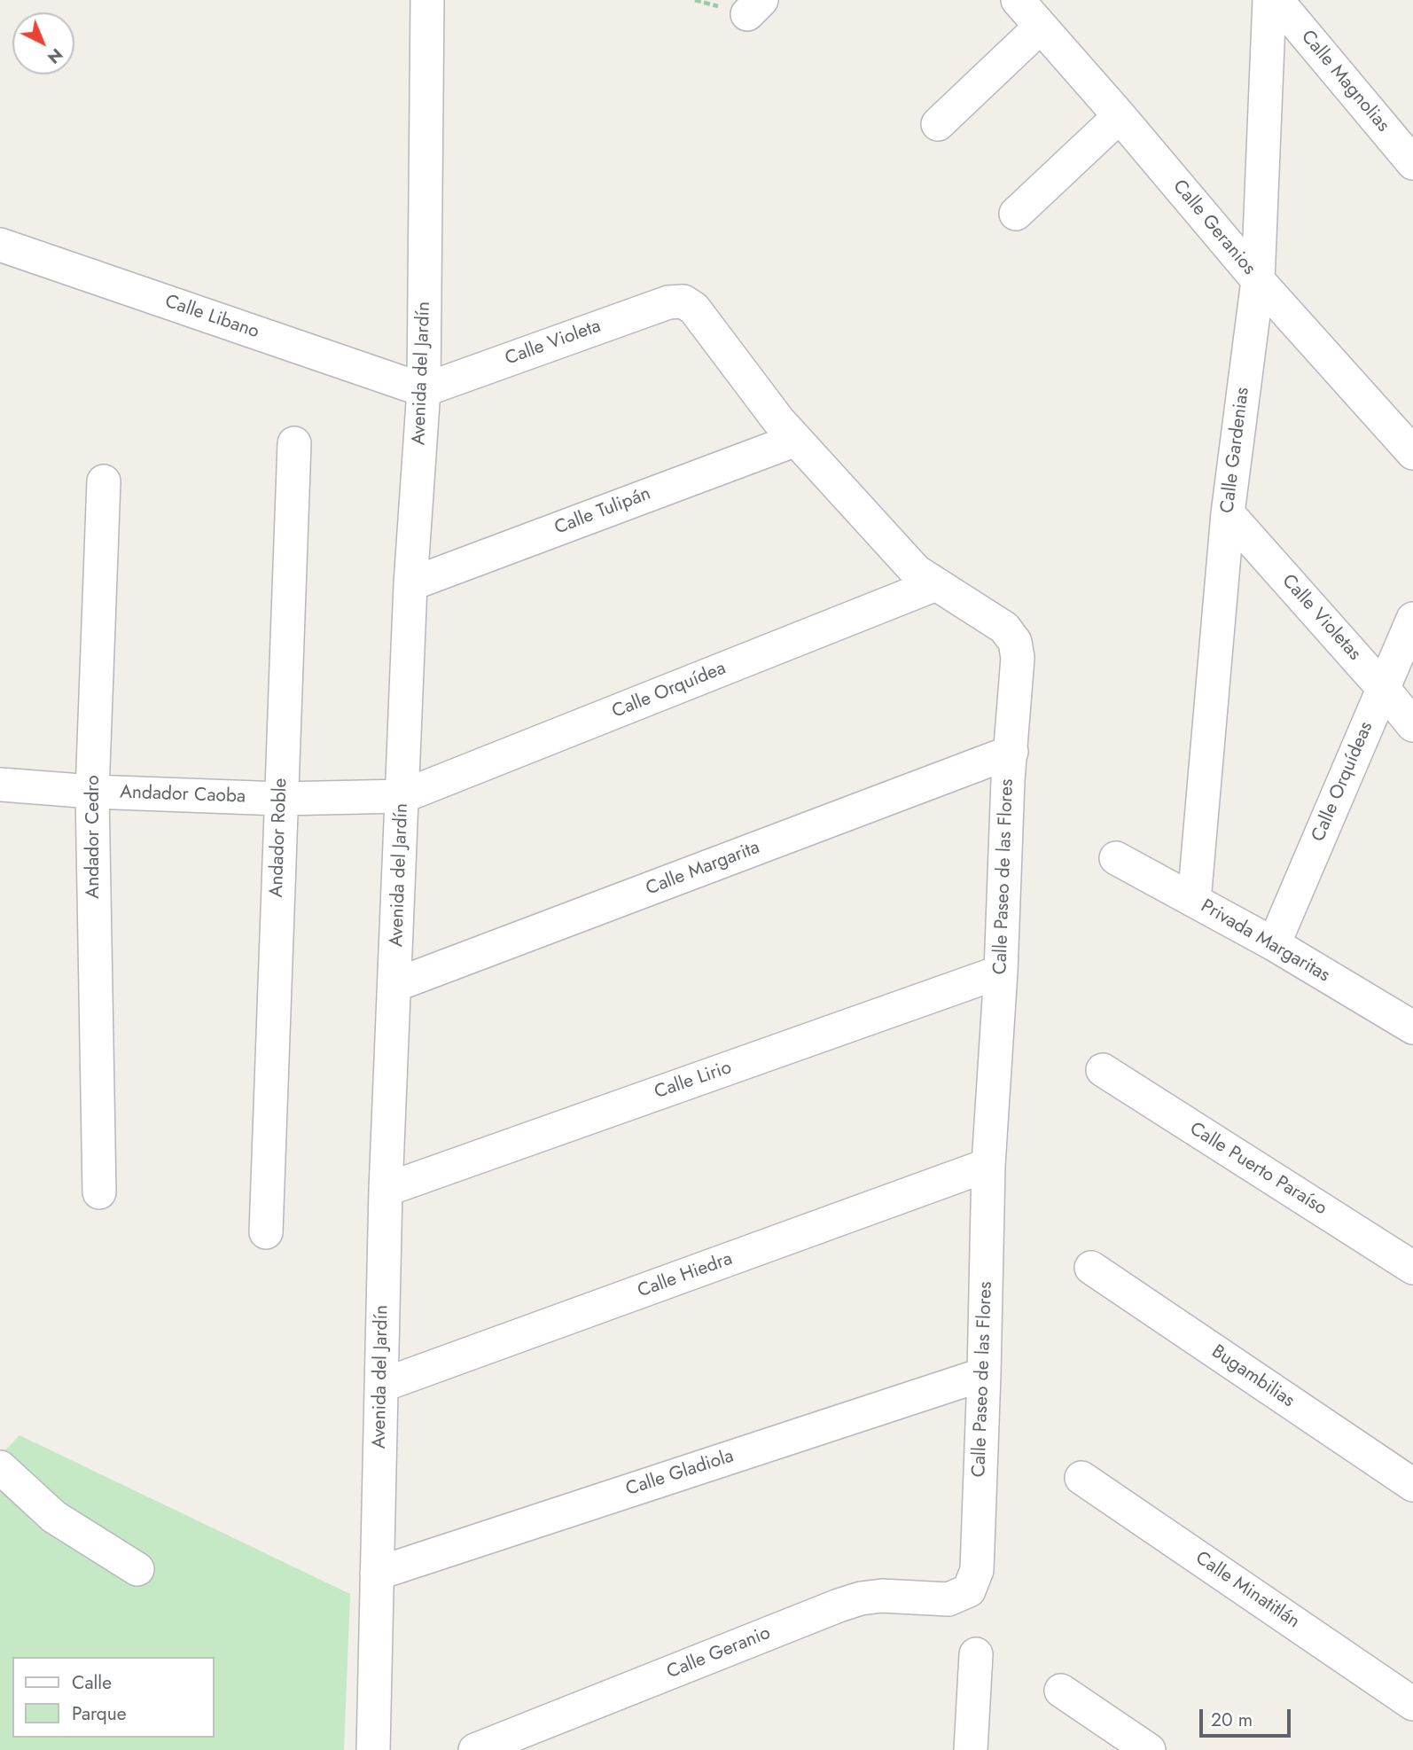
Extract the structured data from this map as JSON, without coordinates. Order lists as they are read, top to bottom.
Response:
{
  "streets": {
    "street": [
      "Calle Magnolias",
      "Calle Geranios",
      "Calle Libano",
      "Calle Violeta",
      "Avenida del Jardín",
      "Calle Gardenias",
      "Calle Tulipán",
      "Calle Violetas",
      "Calle Orquídea",
      "Calle Orquídeas",
      "Andador Caoba",
      "Andador Cedro",
      "Andador Roble",
      "Calle Margarita",
      "Calle Paseo de las Flores",
      "Privada Margaritas",
      "Calle Lirio",
      "Calle Puerto Paraíso",
      "Calle Hiedra",
      "Bugambilias",
      "Calle Gladiola",
      "Calle Minatitlán",
      "Calle Geranio"
    ]
  },
  "crossings": [
    ["Calle Geranios", "Calle Gardenias"],
    ["Calle Libano", "Calle Violeta"],
    ["Calle Libano", "Avenida del Jardín"],
    ["Calle Violeta", "Avenida del Jardín"],
    ["Calle Violeta", "Calle Paseo de las Flores"],
    ["Avenida del Jardín", "Calle Tulipán"],
    ["Avenida del Jardín", "Calle Orquídea"],
    ["Avenida del Jardín", "Andador Caoba"],
    ["Avenida del Jardín", "Calle Margarita"],
    ["Avenida del Jardín", "Calle Lirio"],
    ["Avenida del Jardín", "Calle Hiedra"],
    ["Avenida del Jardín", "Calle Gladiola"],
    ["Calle Gardenias", "Calle Violetas"],
    ["Calle Gardenias", "Privada Margaritas"],
    ["Calle Tulipán", "Calle Paseo de las Flores"],
    ["Calle Violetas", "Calle Orquídeas"],
    ["Calle Orquídea", "Andador Caoba"],
    ["Calle Orquídea", "Calle Paseo de las Flores"],
    ["Calle Orquídeas", "Privada Margaritas"],
    ["Andador Caoba", "Andador Cedro"],
    ["Andador Caoba", "Andador Roble"],
    ["Calle Margarita", "Calle Paseo de las Flores"],
    ["Calle Paseo de las Flores", "Calle Lirio"],
    ["Calle Paseo de las Flores", "Calle Hiedra"],
    ["Calle Paseo de las Flores", "Calle Gladiola"],
    ["Calle Paseo de las Flores", "Calle Geranio"]
  ],
  "legend": ["Calle", "Parque"],
  "scale_bar": "20 m",
  "north": "bottom right"
}
